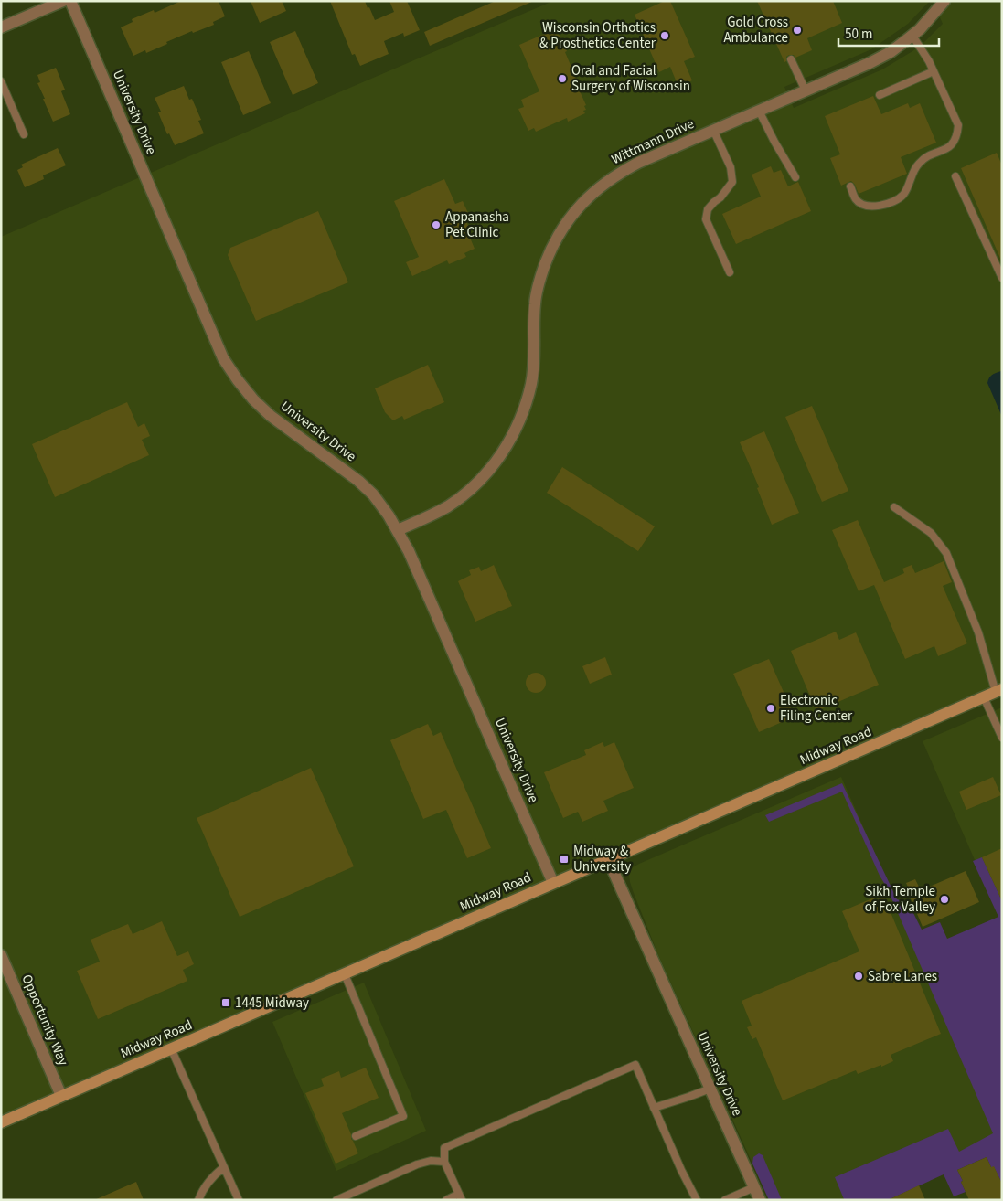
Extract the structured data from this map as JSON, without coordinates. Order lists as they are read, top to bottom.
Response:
{
  "streets": {
    "main road": ["Midway Road"],
    "street": ["University Drive", "Wittmann Drive", "Opportunity Way"]
  },
  "crossings": [
    ["University Drive", "Wittmann Drive"],
    ["University Drive", "Midway Road"],
    ["Midway Road", "Opportunity Way"]
  ],
  "places": {
    "other": [
      "Gold Cross Ambulance",
      "Wisconsin Orthotics & Prosthetics Center",
      "Oral and Facial Surgery of Wisconsin",
      "Appanasha Pet Clinic",
      "Electronic Filing Center",
      "Sikh Temple of Fox Valley",
      "Sabre Lanes"
    ],
    "transit": ["Midway & University", "1445 Midway"]
  },
  "scale_bar": "50 m"
}
